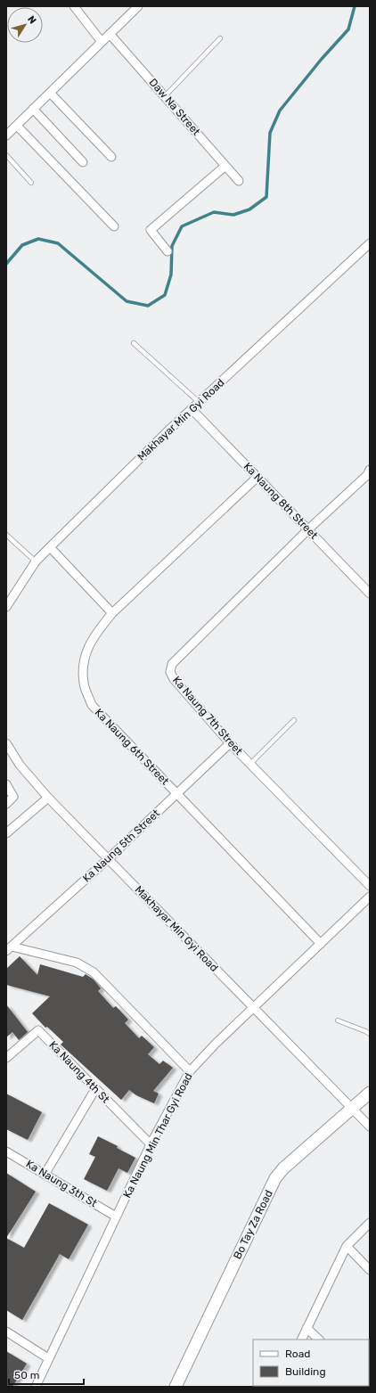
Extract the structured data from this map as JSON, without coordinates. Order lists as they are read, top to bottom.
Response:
{
  "streets": {
    "main road": ["Bo Tay Za Road"],
    "street": [
      "Daw Na Street",
      "Makhayar Min Gyi Road",
      "Ka Naung 8th Street",
      "Ka Naung 7th Street",
      "Ka Naung 6th Street",
      "Ka Naung 5th Street",
      "Ka Naung 4th St",
      "Ka Naung Min Thar Gyi Road",
      "Ka Naung 3th St"
    ]
  },
  "crossings": [
    ["Makhayar Min Gyi Road", "Ka Naung 8th Street"],
    ["Makhayar Min Gyi Road", "Ka Naung 5th Street"],
    ["Makhayar Min Gyi Road", "Ka Naung Min Thar Gyi Road"],
    ["Makhayar Min Gyi Road", "Bo Tay Za Road"],
    ["Ka Naung 8th Street", "Ka Naung 7th Street"],
    ["Ka Naung 8th Street", "Ka Naung 6th Street"],
    ["Ka Naung 7th Street", "Ka Naung 5th Street"],
    ["Ka Naung 6th Street", "Ka Naung 5th Street"],
    ["Ka Naung 6th Street", "Ka Naung Min Thar Gyi Road"],
    ["Ka Naung 5th Street", "Ka Naung Min Thar Gyi Road"],
    ["Ka Naung 4th St", "Ka Naung Min Thar Gyi Road"],
    ["Ka Naung Min Thar Gyi Road", "Ka Naung 3th St"]
  ],
  "legend": ["Road", "Building"],
  "scale_bar": "50 m",
  "north": "top right"
}
